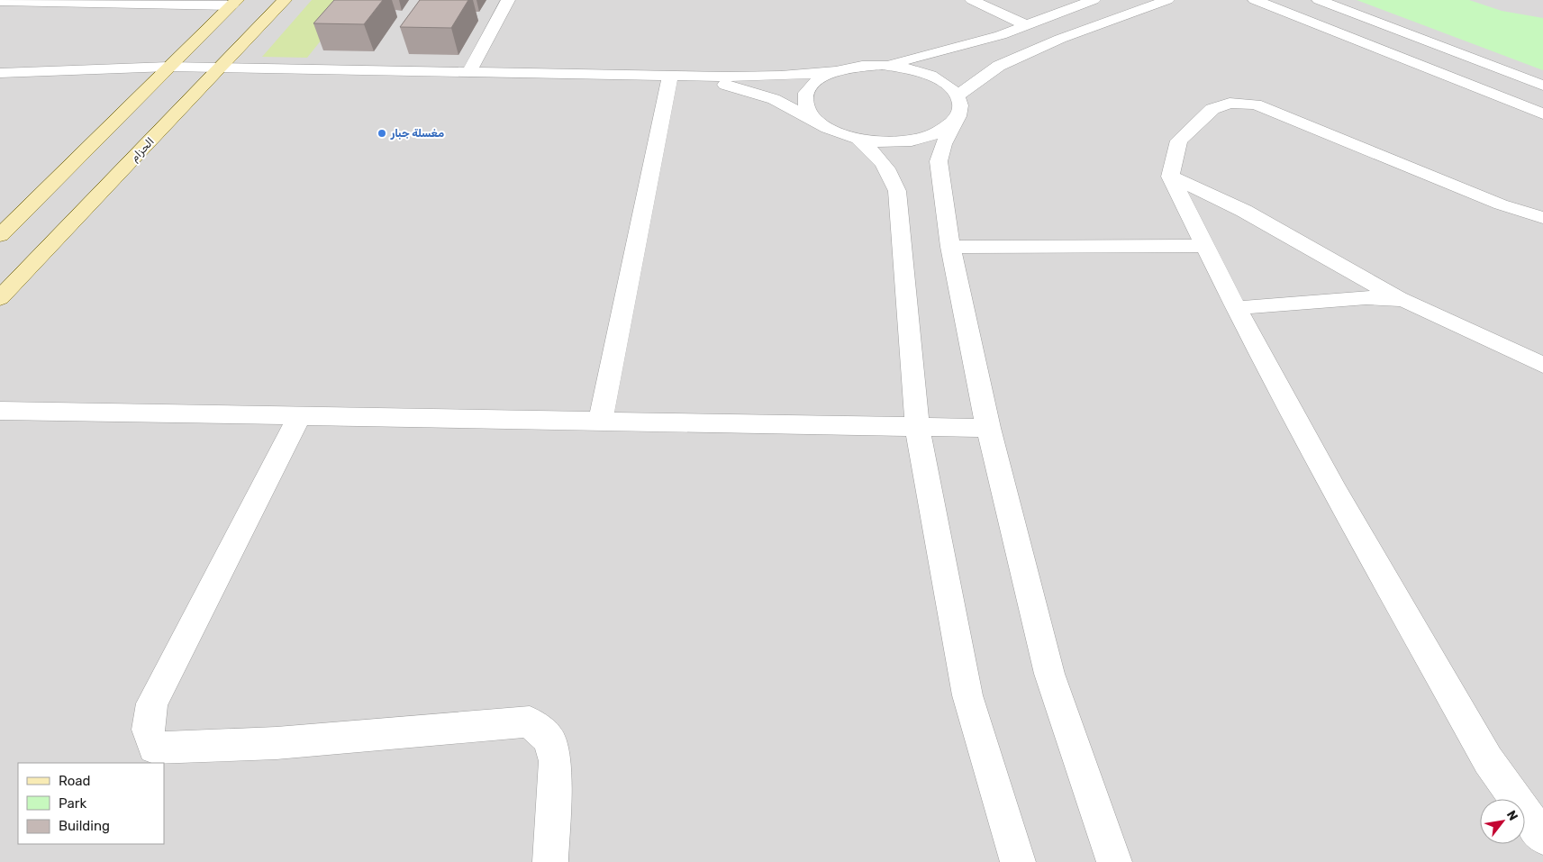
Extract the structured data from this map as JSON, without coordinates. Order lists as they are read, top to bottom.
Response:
{
  "streets": {
    "main road": ["الحزام"]
  },
  "places": ["مغسلة جبار"],
  "legend": ["Road", "Park", "Building"],
  "north": "top right"
}
